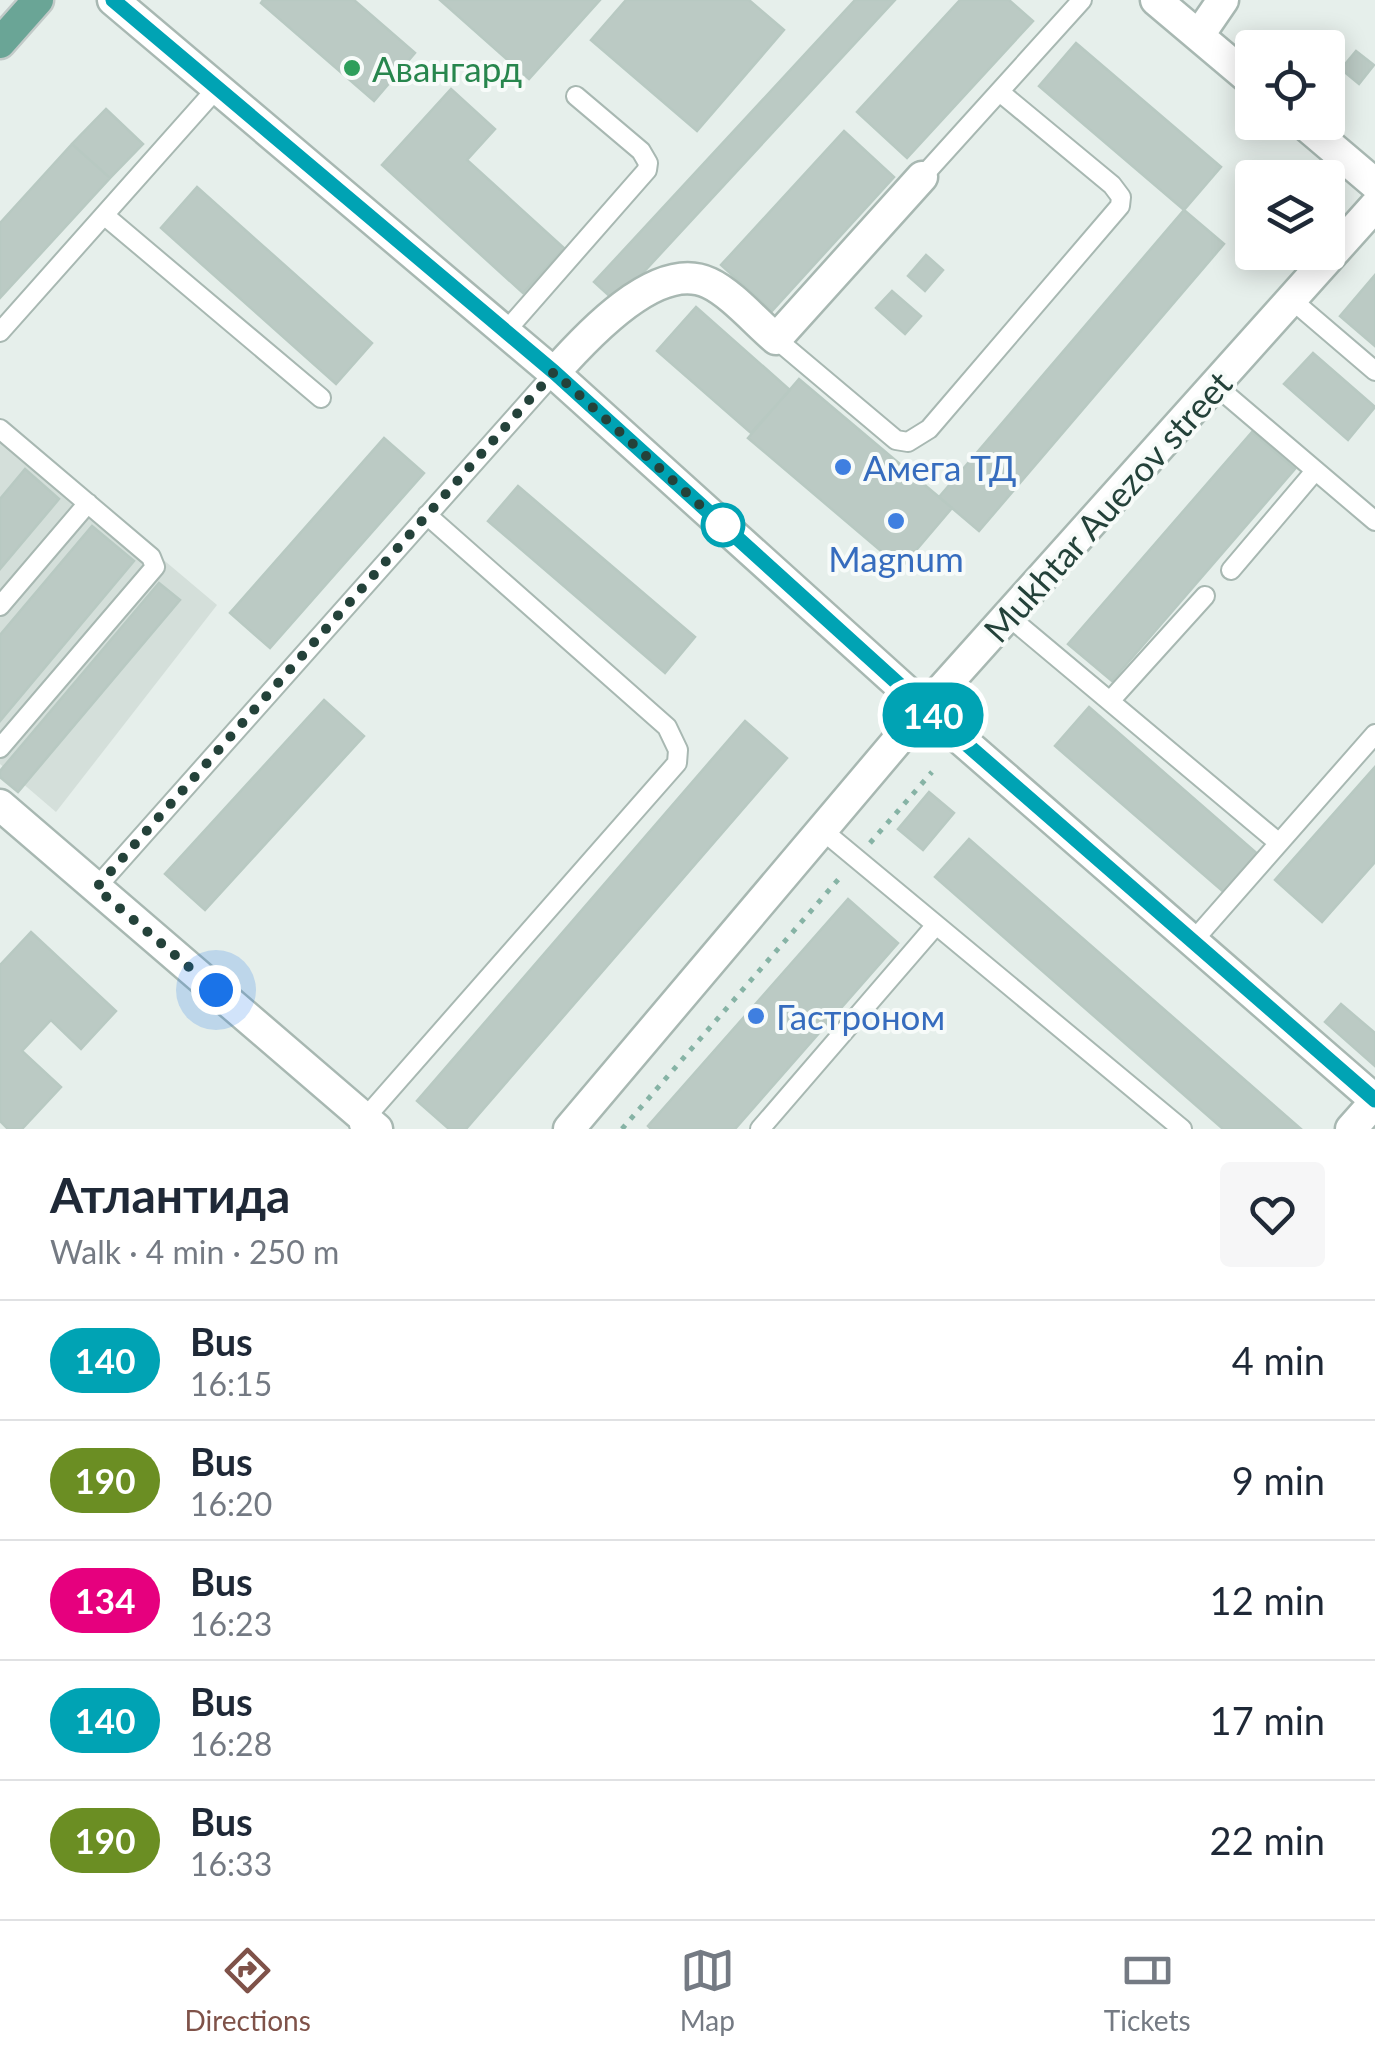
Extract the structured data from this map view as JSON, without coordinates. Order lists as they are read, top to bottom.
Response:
{
  "streets": {
    "street": ["Mukhtar Auezov street"]
  },
  "places": [
    "Авангард",
    "Амега ТД",
    "Magnum",
    "Гастроном"
  ],
  "lines": ["bus line 140"],
  "page": {
    "on_map": "140",
    "heading": ["Атлантида", "Walk · 4 min · 250 m"],
    "list": [
      {
        "mark": "140",
        "name": "Bus",
        "note": "16:15",
        "value": "4 min"
      },
      {
        "mark": "190",
        "name": "Bus",
        "note": "16:20",
        "value": "9 min"
      },
      {
        "mark": "134",
        "name": "Bus",
        "note": "16:23",
        "value": "12 min"
      },
      {
        "mark": "140",
        "name": "Bus",
        "note": "16:28",
        "value": "17 min"
      },
      {
        "mark": "190",
        "name": "Bus",
        "note": "16:33",
        "value": "22 min"
      }
    ],
    "tabs": ["Directions", "Map", "Tickets"]
  }
}
